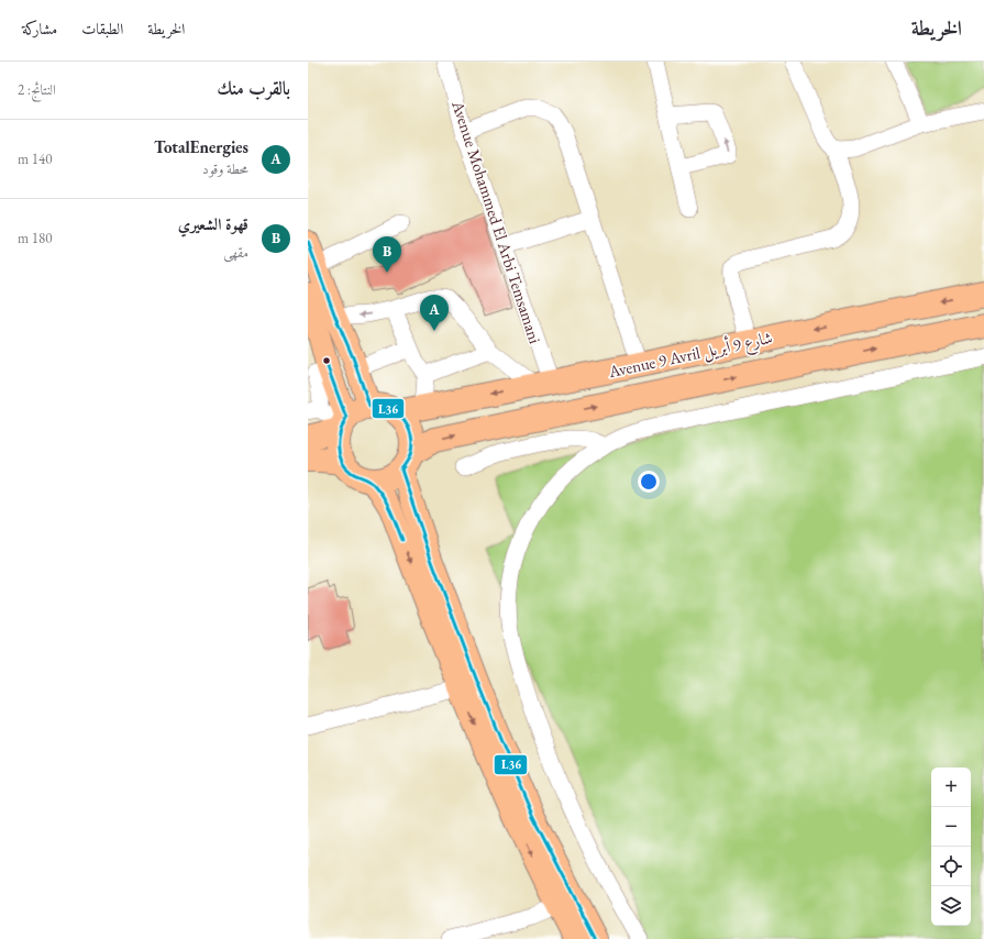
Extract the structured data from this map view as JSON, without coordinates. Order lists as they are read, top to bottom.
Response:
{
  "streets": {
    "highway": ["Avenue 9 Avril شارع 9 أبريل"],
    "street": ["Avenue Mohammed El Arbi Temsamani"]
  },
  "crossings": [
    ["Avenue Mohammed El Arbi Temsamani", "Avenue 9 Avril شارع 9 أبريل"]
  ],
  "lines": ["transit line L36"],
  "page": {
    "header": "الخريطة",
    "nav": ["الخريطة", "الطبقات", "مشاركة"],
    "heading": ["بالقرب منك", "النتائج: 2"],
    "list": [
      {
        "mark": "A",
        "name": "TotalEnergies",
        "note": "محطة وقود",
        "value": "140 m"
      },
      {
        "mark": "B",
        "name": "قهوة الشعيري",
        "note": "مقهى",
        "value": "180 m"
      }
    ],
    "pins": ["B", "A"],
    "map_buttons": ["+", "−"]
  }
}
